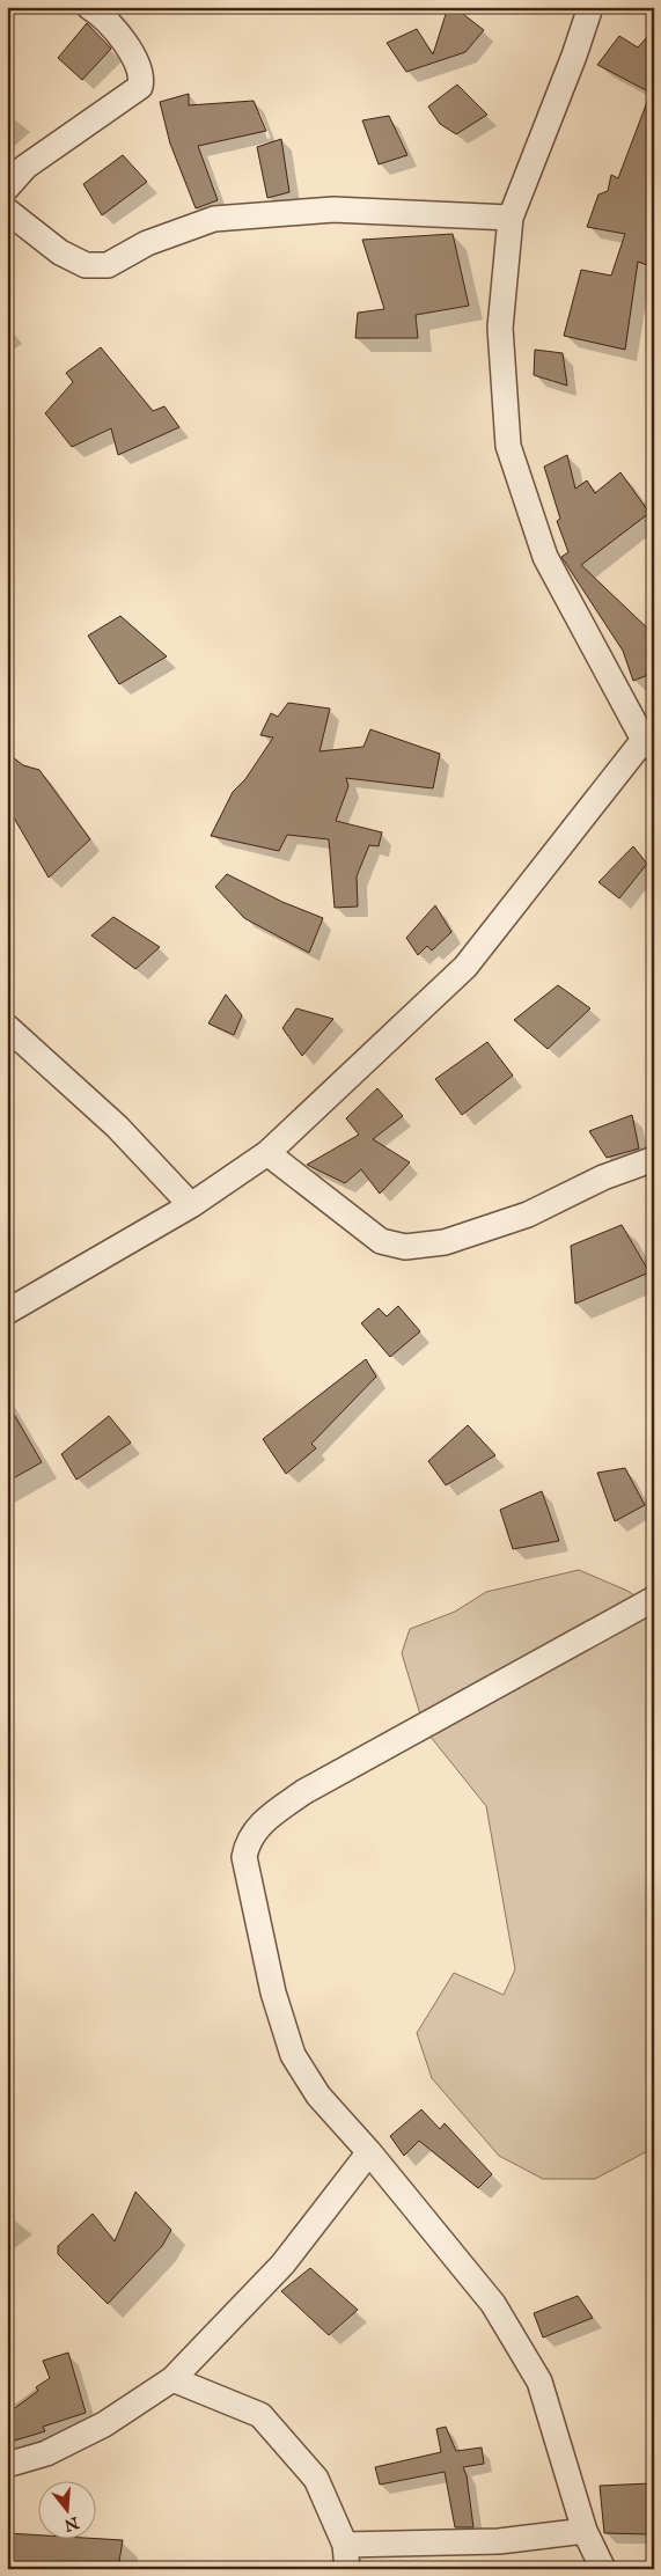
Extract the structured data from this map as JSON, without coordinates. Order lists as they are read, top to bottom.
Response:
{
  "north": "bottom"
}
